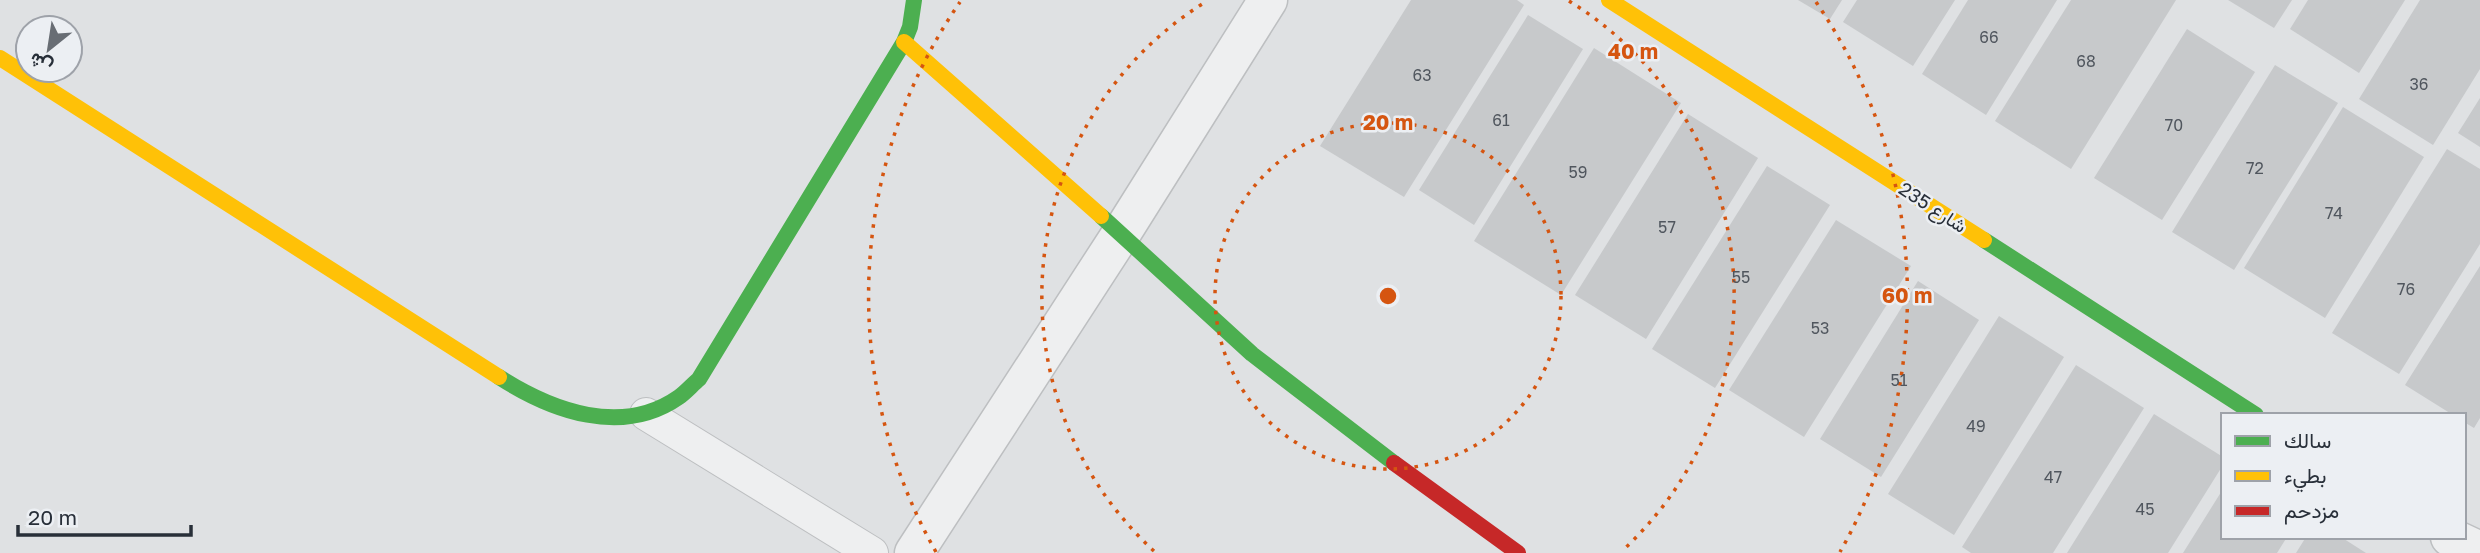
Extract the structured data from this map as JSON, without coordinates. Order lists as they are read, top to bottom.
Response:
{
  "streets": {
    "street": ["شارع 235"]
  },
  "house_numbers": [
    "66",
    "68",
    "63",
    "36",
    "61",
    "70",
    "72",
    "59",
    "74",
    "57",
    "55",
    "76",
    "53",
    "51",
    "49",
    "47",
    "45"
  ],
  "legend": ["سالك", "بطيء", "مزدحم"],
  "scale_bar": "20 m",
  "north": "bottom left",
  "rings": ["40 m", "20 m", "60 m"]
}
